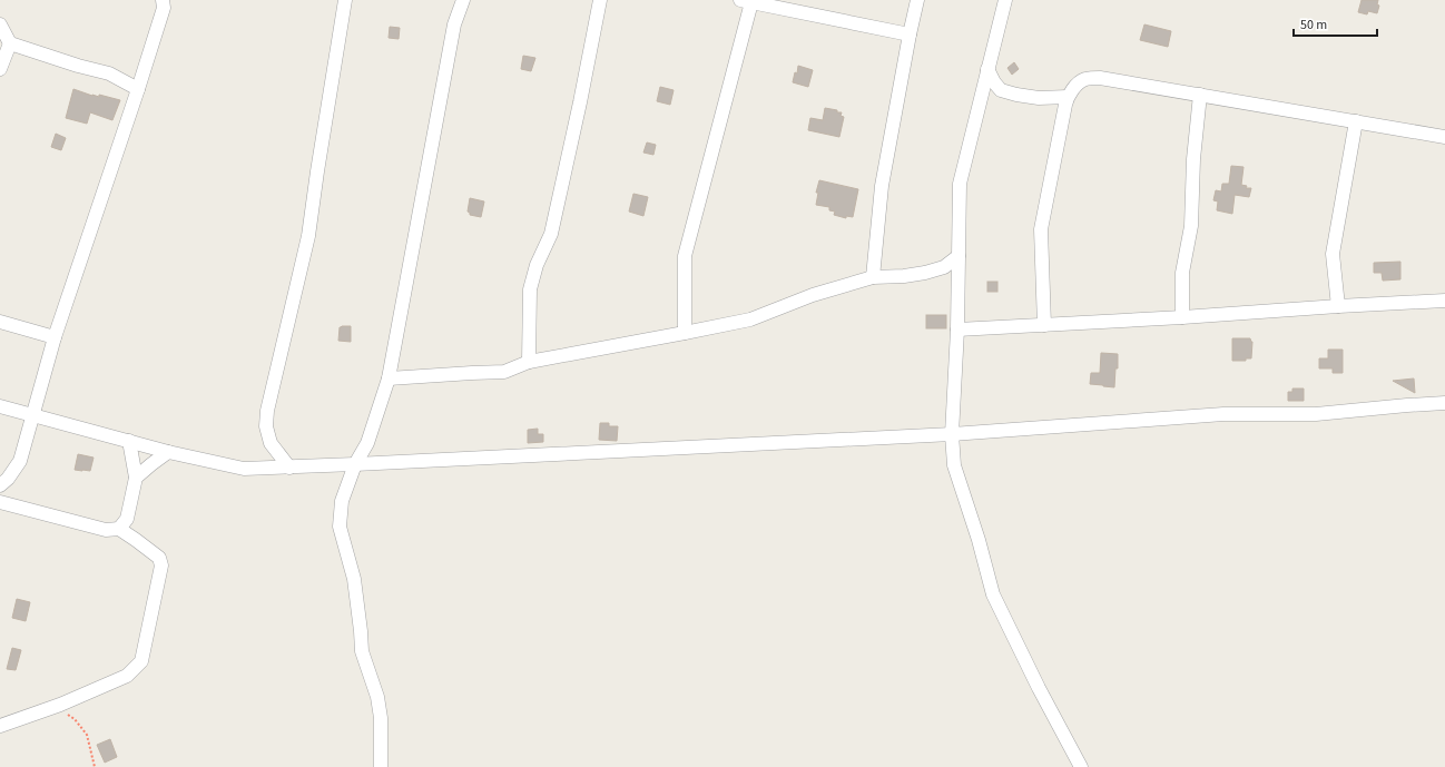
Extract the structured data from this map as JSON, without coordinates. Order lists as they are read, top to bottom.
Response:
{
  "scale_bar": "50 m"
}
